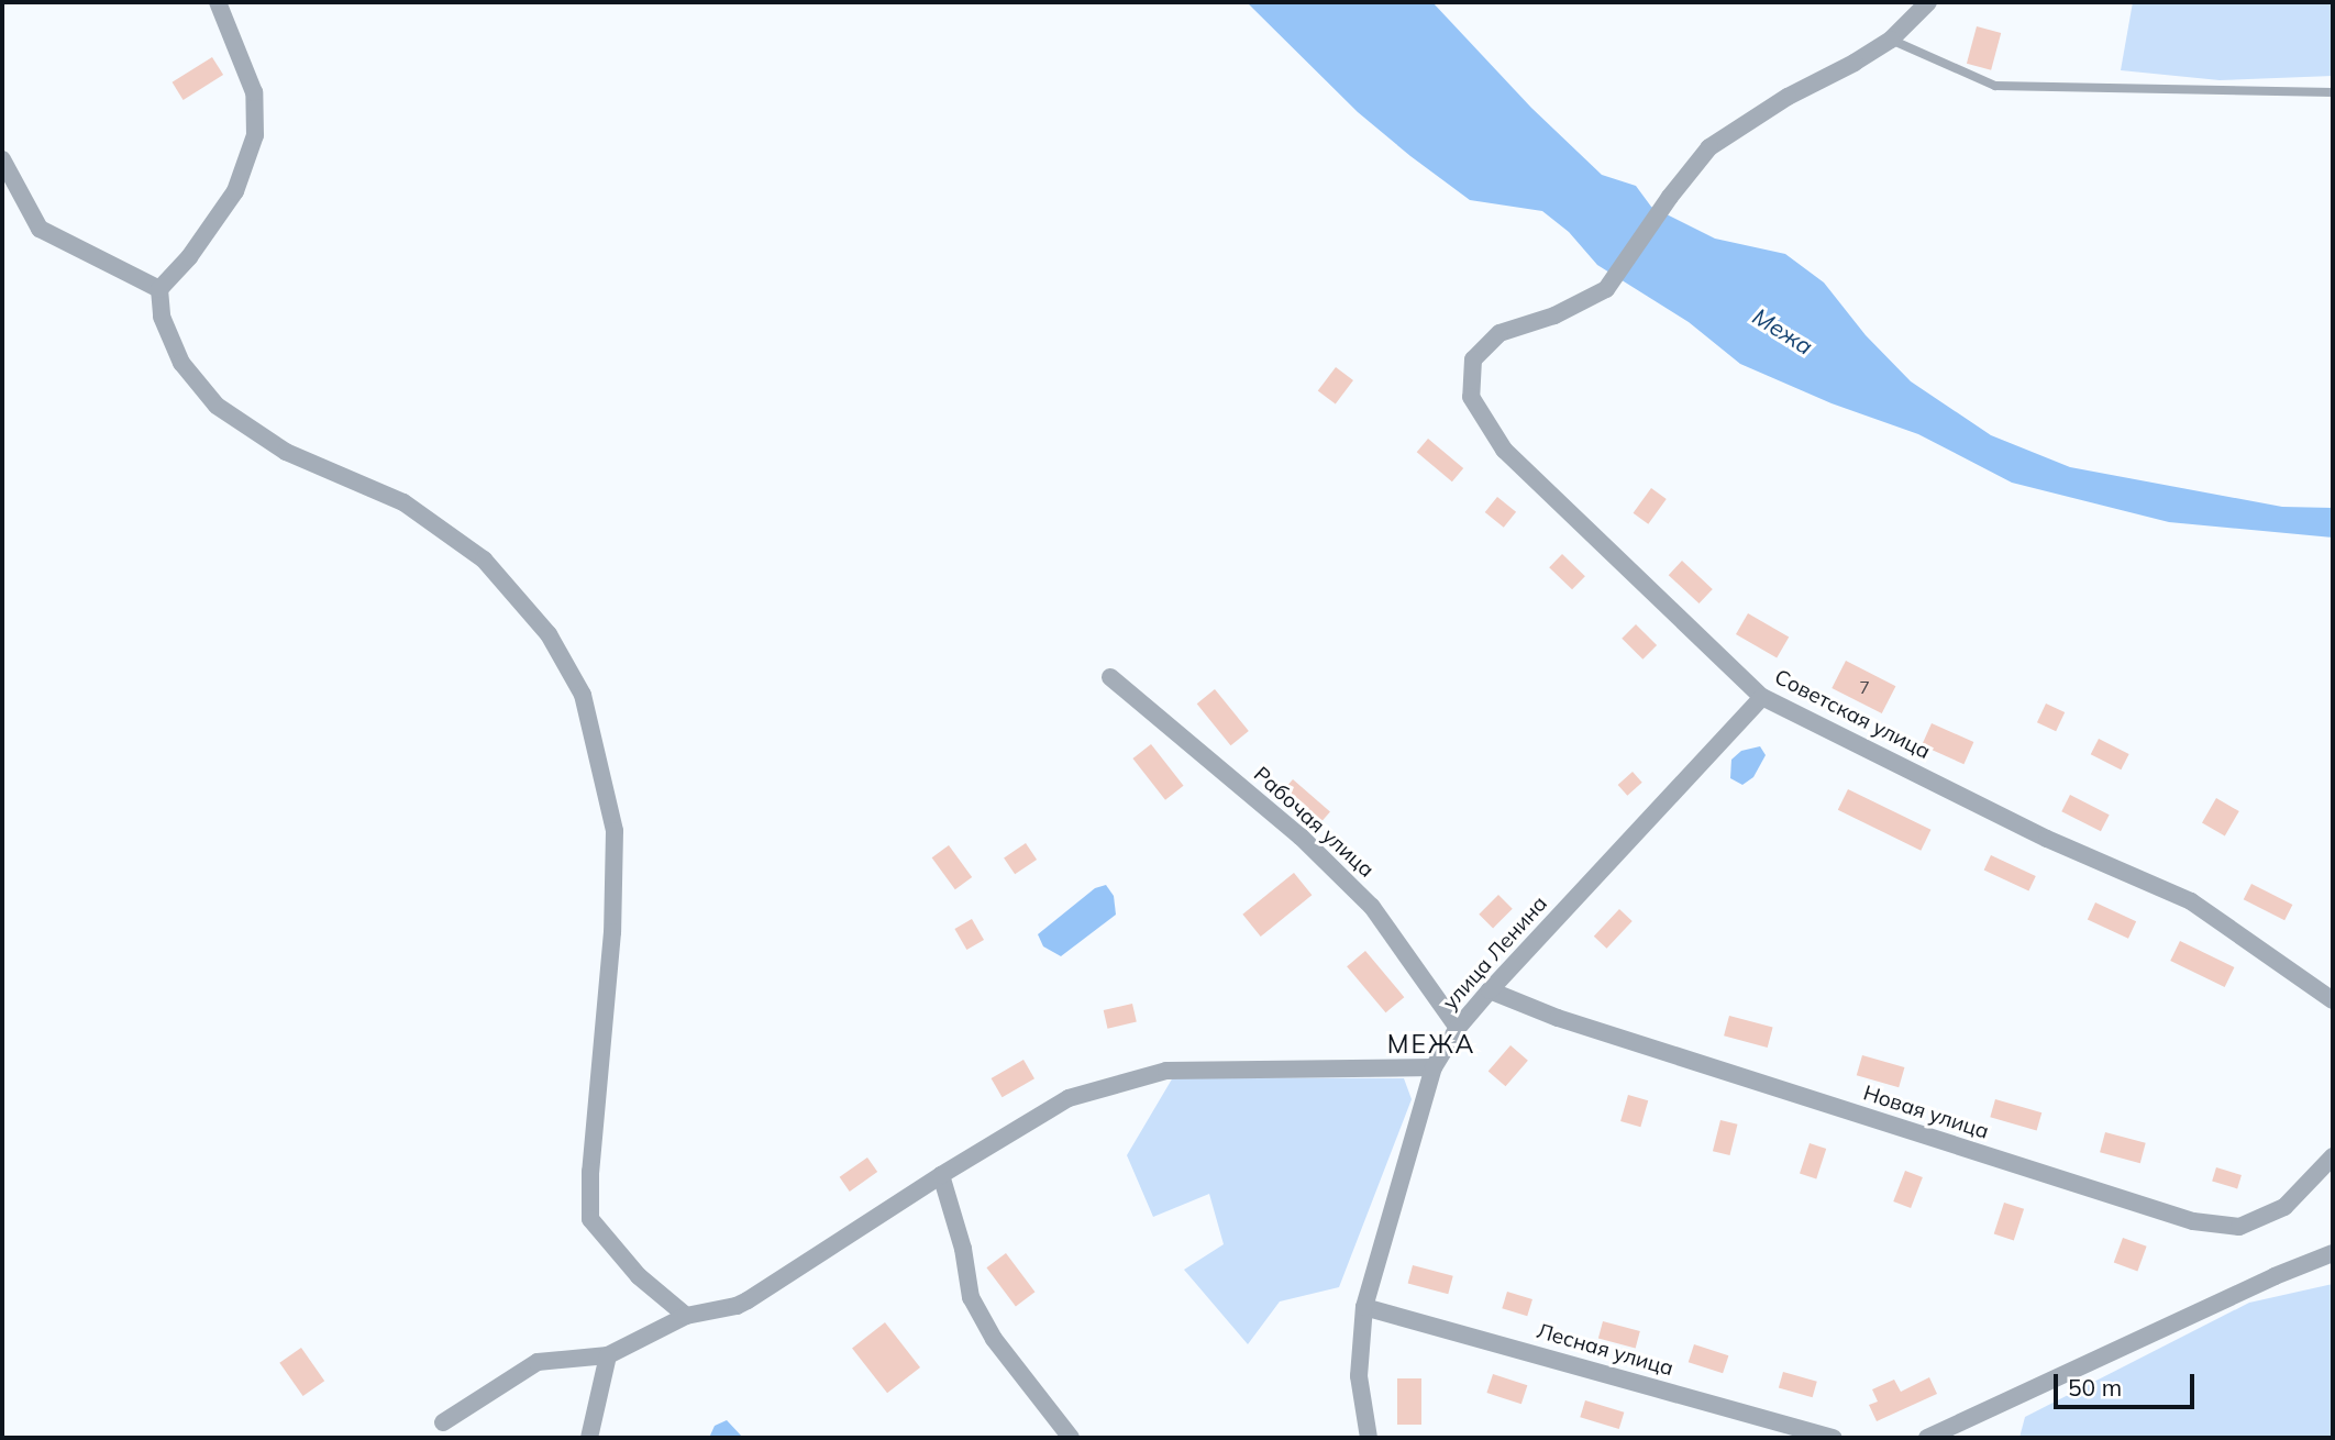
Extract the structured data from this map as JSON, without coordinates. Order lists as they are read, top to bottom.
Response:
{
  "streets": {
    "street": [
      "Советская улица",
      "Рабочая улица",
      "улица Ленина",
      "Новая улица",
      "Лесная улица"
    ]
  },
  "crossings": [
    ["Советская улица", "улица Ленина"],
    ["Рабочая улица", "улица Ленина"],
    ["улица Ленина", "Новая улица"],
    ["улица Ленина", "Лесная улица"]
  ],
  "districts": ["МЕЖА"],
  "water": ["Межа"],
  "house_numbers": ["7"],
  "scale_bar": "50 m"
}
